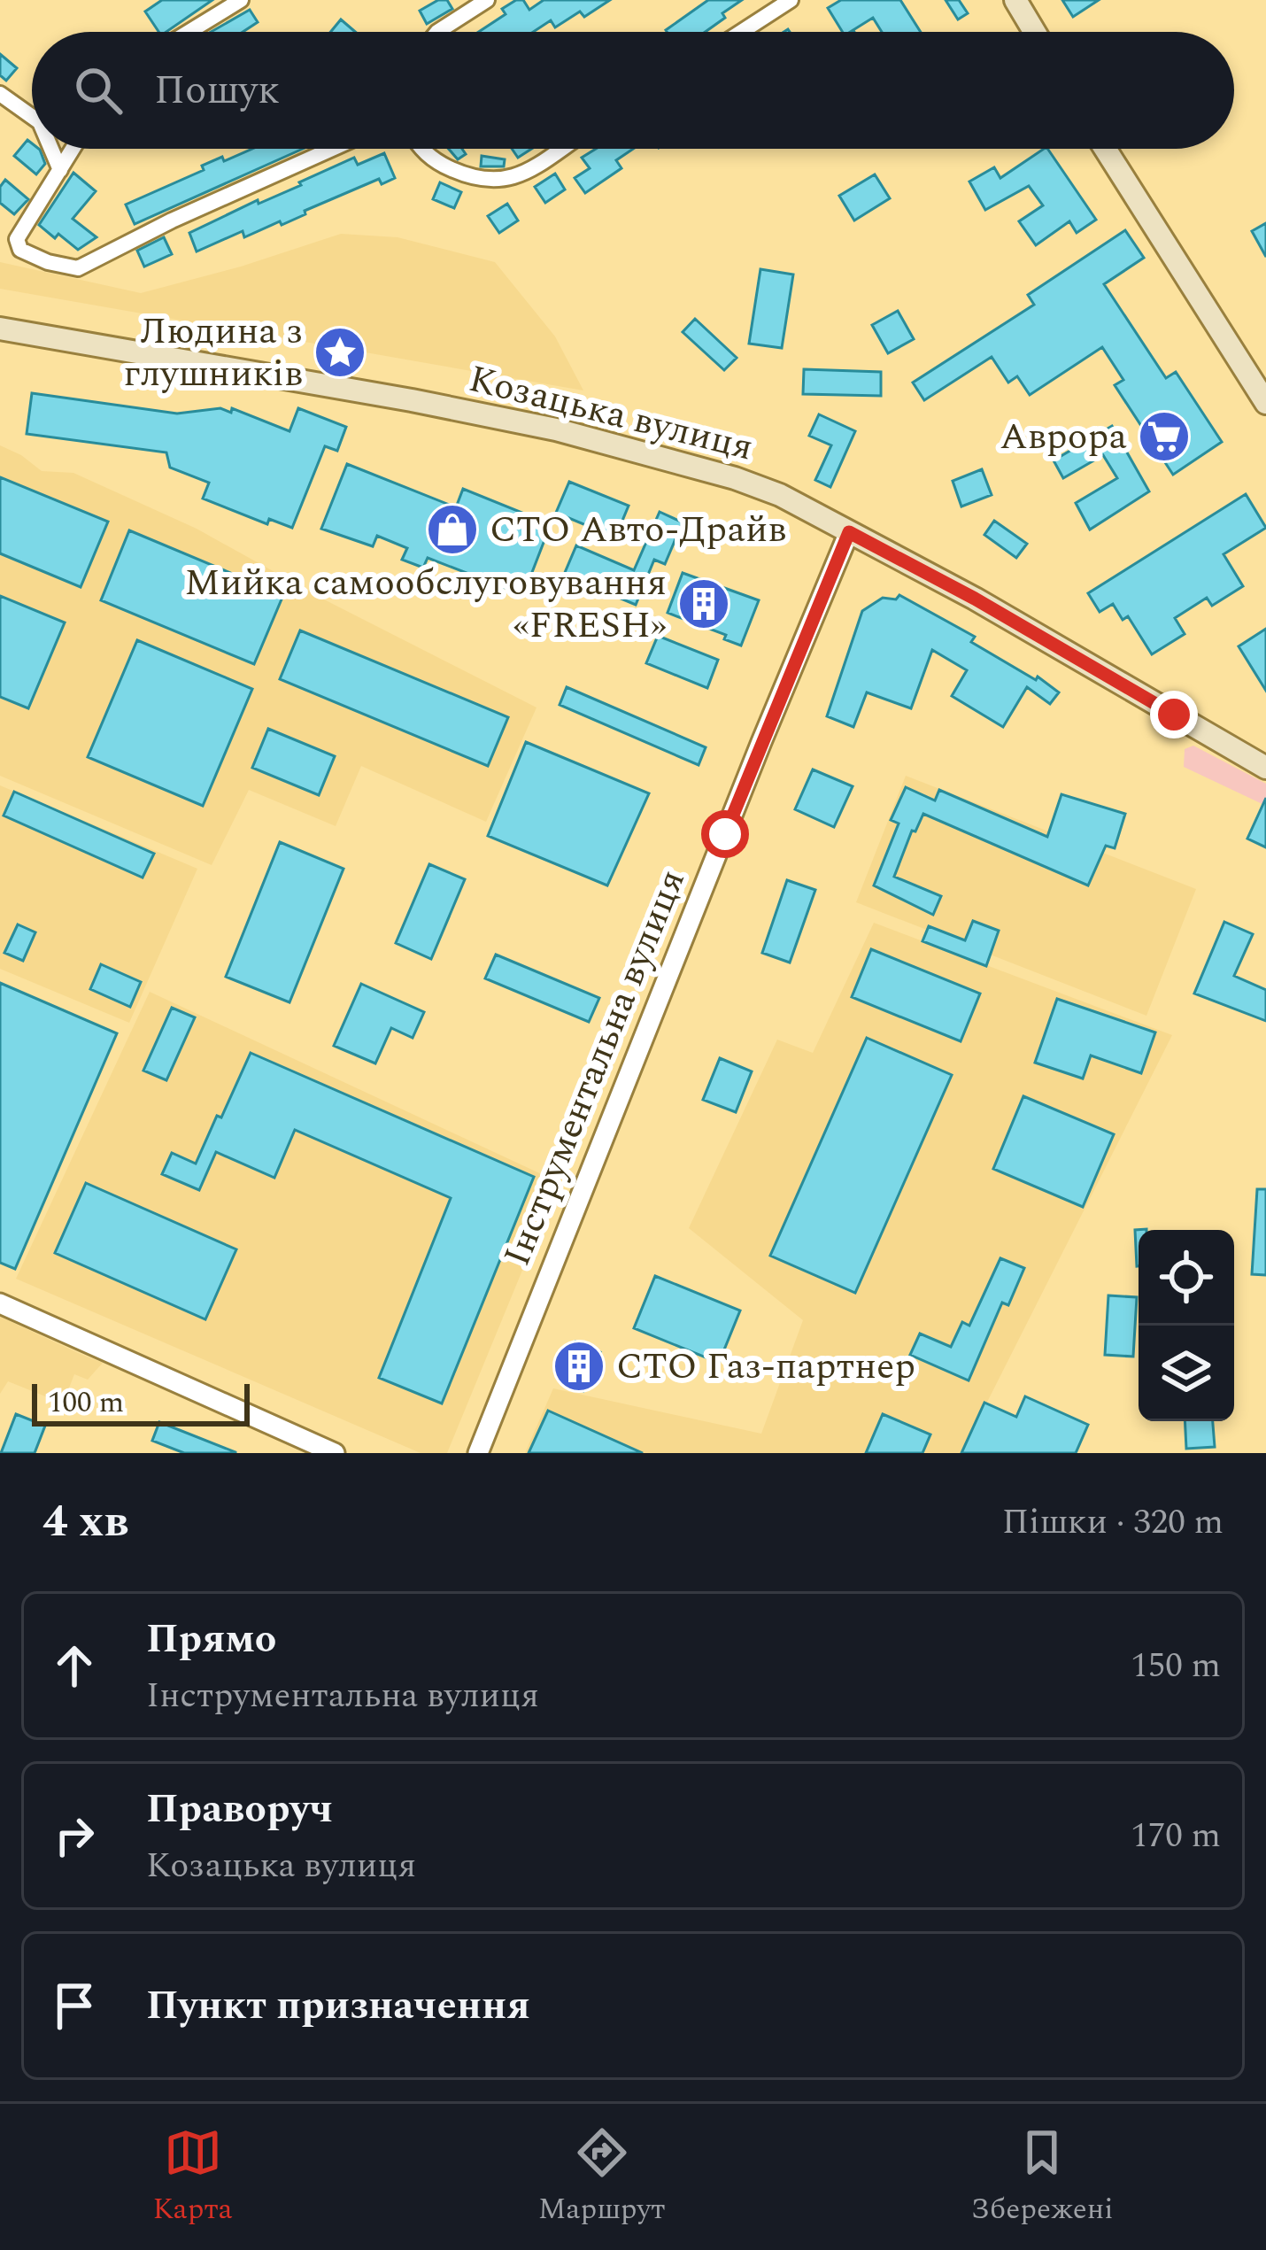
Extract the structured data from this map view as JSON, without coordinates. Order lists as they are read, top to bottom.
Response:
{
  "streets": {
    "main road": ["Козацька вулиця"],
    "street": ["Інструментальна вулиця"]
  },
  "crossings": [
    ["Козацька вулиця", "Інструментальна вулиця"]
  ],
  "places": {
    "place": ["Людина з глушників"],
    "supermarket": ["Аврора"],
    "shop": ["СТО Авто-Драйв"],
    "building": ["Мийка самообслуговування «FRESH»", "СТО Газ-партнер"]
  },
  "scale_bar": "100 m",
  "page": {
    "search": "Пошук",
    "scale": "100 m",
    "heading": ["4 хв", "Пішки · 320 m"],
    "list": [
      ["Прямо", "Інструментальна вулиця", "150 m"],
      ["Праворуч", "Козацька вулиця", "170 m"],
      "Пункт призначення"
    ],
    "nav": ["Карта", "Маршрут", "Збережені"]
  }
}
